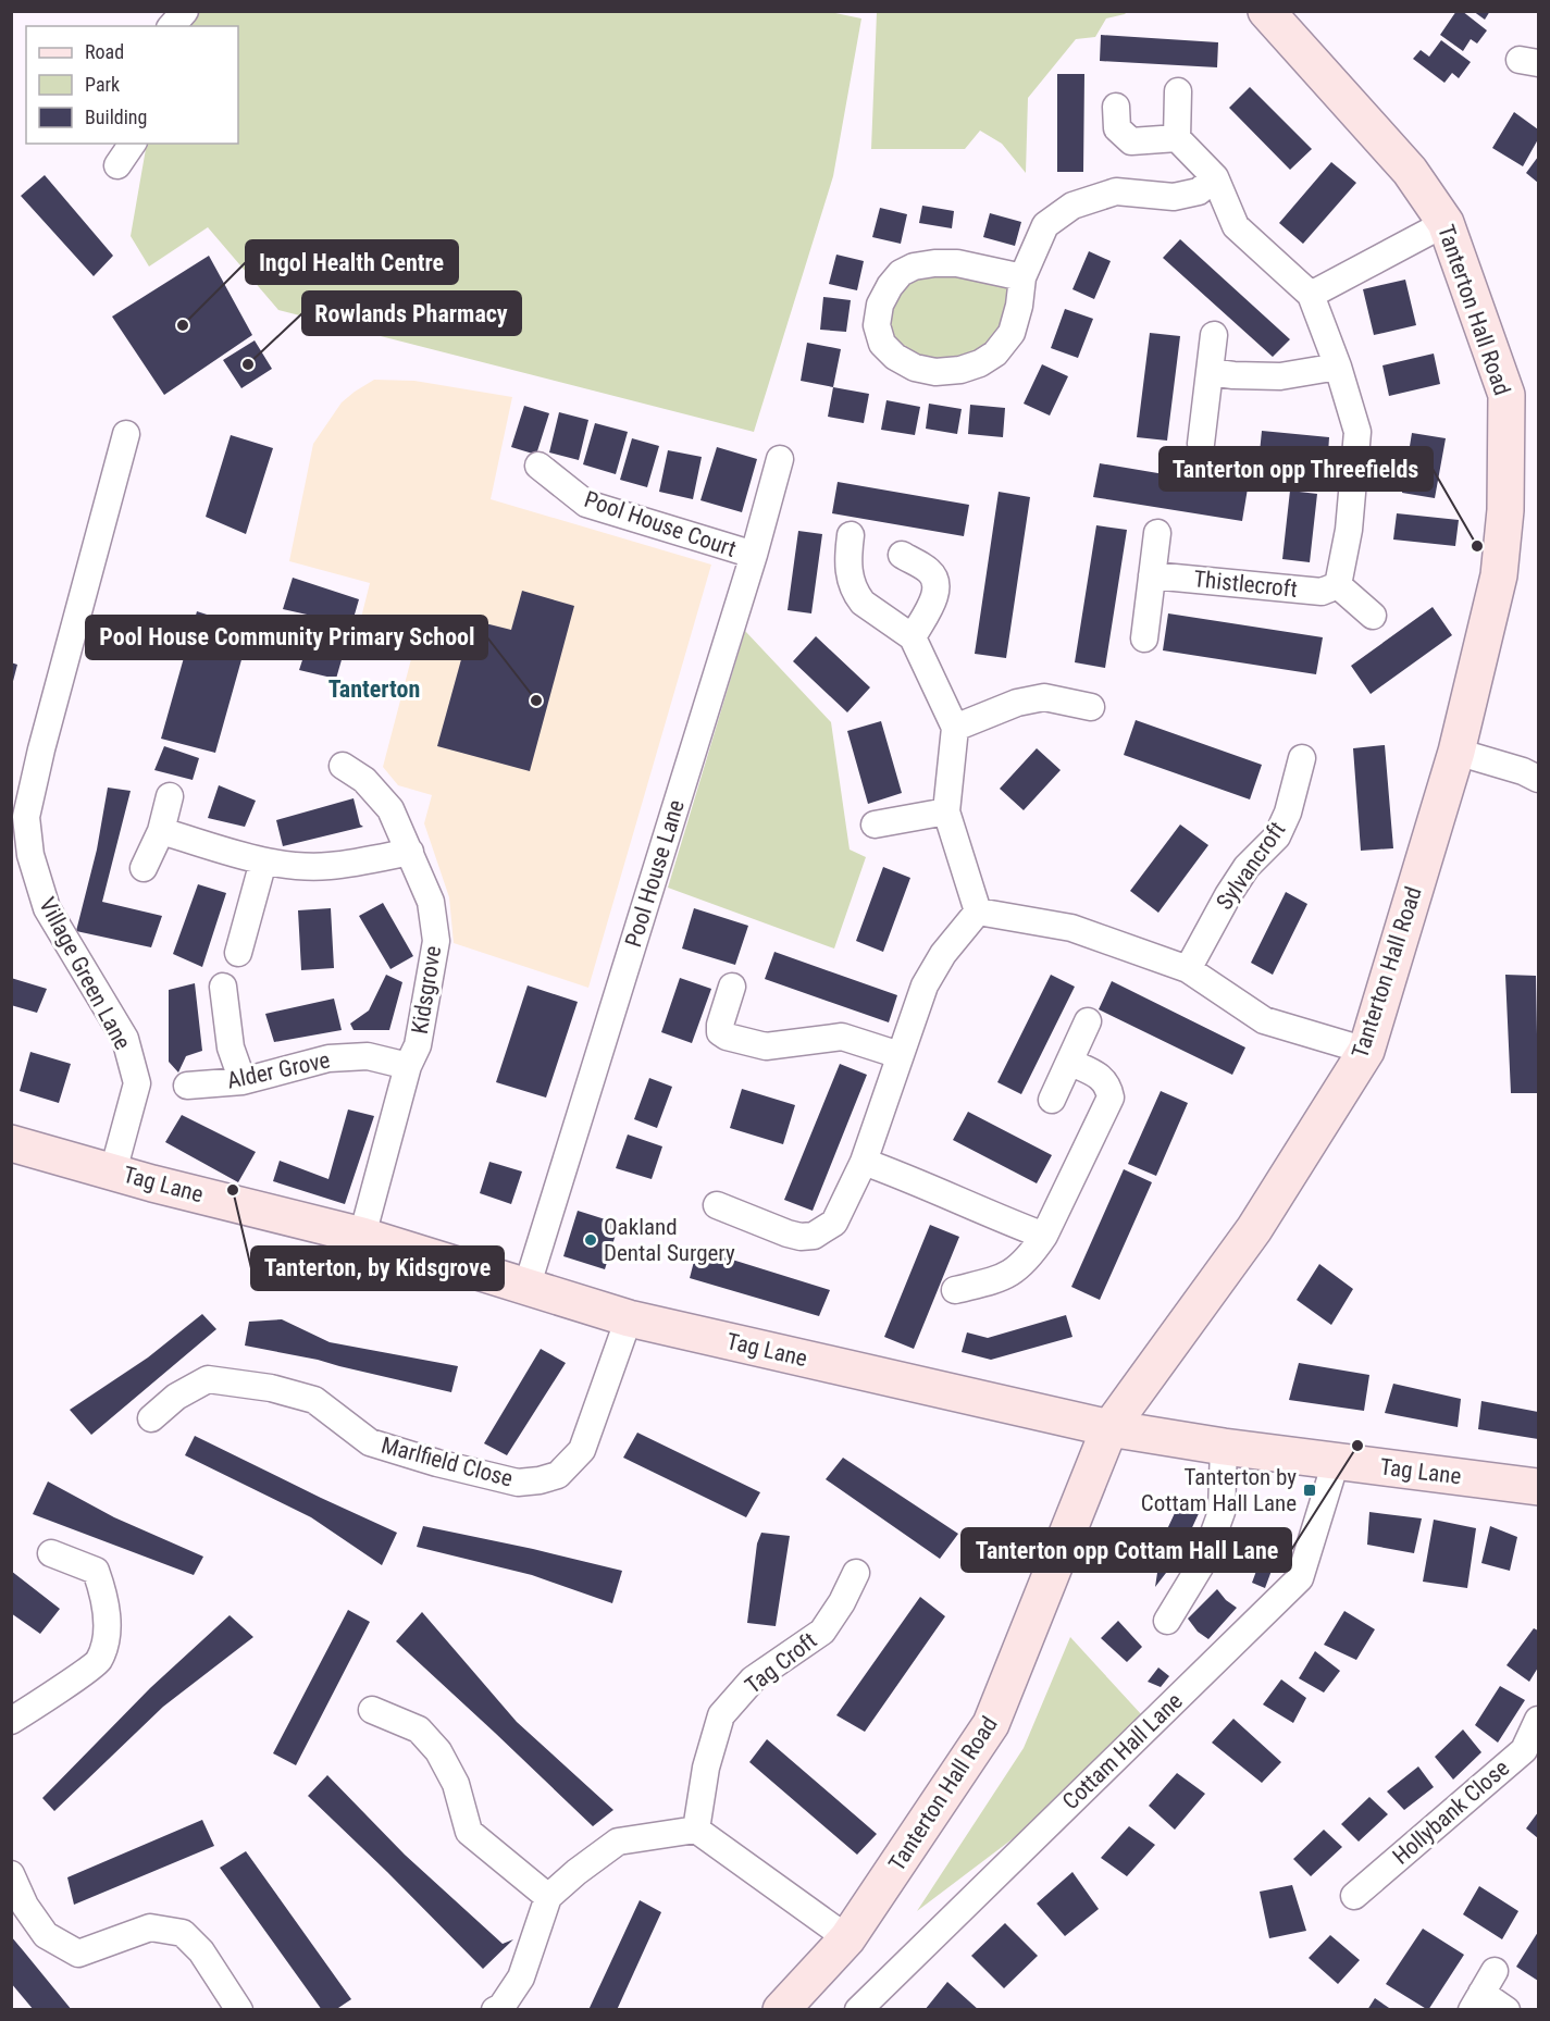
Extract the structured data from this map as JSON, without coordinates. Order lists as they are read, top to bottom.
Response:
{
  "streets": {
    "street": [
      "Tanterton Hall Road",
      "Pool House Court",
      "Thistlecroft",
      "Sylvancroft",
      "Pool House Lane",
      "Village Green Lane",
      "Kidsgrove",
      "Alder Grove",
      "Tag Lane",
      "Marlfield Close",
      "Tag Croft",
      "Cottam Hall Lane",
      "Hollybank Close"
    ]
  },
  "crossings": [
    ["Tanterton Hall Road", "Tag Lane"],
    ["Pool House Court", "Pool House Lane"],
    ["Pool House Lane", "Tag Lane"],
    ["Village Green Lane", "Tag Lane"],
    ["Kidsgrove", "Alder Grove"],
    ["Kidsgrove", "Tag Lane"],
    ["Tag Lane", "Marlfield Close"],
    ["Tag Lane", "Cottam Hall Lane"]
  ],
  "districts": ["Tanterton"],
  "places": {
    "other": [
      "Ingol Health Centre",
      "Rowlands Pharmacy",
      "Tanterton opp Threefields",
      "Pool House Community Primary School",
      "Tanterton, by Kidsgrove",
      "Oakland Dental Surgery",
      "Tanterton opp Cottam Hall Lane"
    ],
    "transit": ["Tanterton by Cottam Hall Lane"]
  },
  "legend": ["Road", "Park", "Building"]
}
